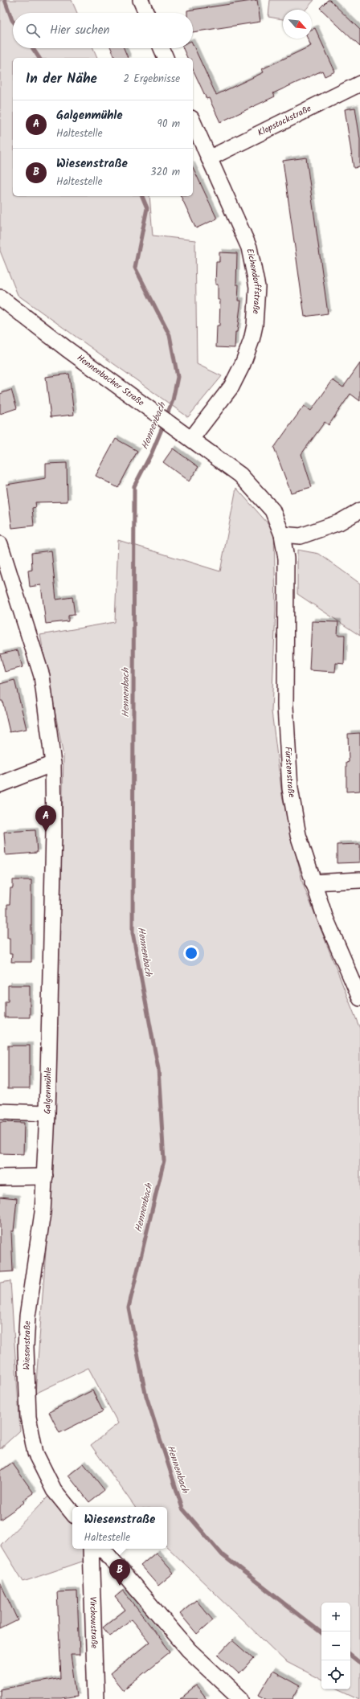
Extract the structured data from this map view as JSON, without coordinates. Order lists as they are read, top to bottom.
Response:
{
  "streets": {
    "street": [
      "Klopstockstraße",
      "Eichendorffstraße",
      "Hennenbacher Straße",
      "Fürstenstraße",
      "Galgenmühle",
      "Wiesenstraße",
      "Virchowstraße"
    ]
  },
  "crossings": [
    ["Klopstockstraße", "Eichendorffstraße"],
    ["Eichendorffstraße", "Hennenbacher Straße"],
    ["Hennenbacher Straße", "Fürstenstraße"],
    ["Galgenmühle", "Wiesenstraße"]
  ],
  "water": ["Hennenbach"],
  "north": "bottom right",
  "page": {
    "search": "Hier suchen",
    "heading": ["In der Nähe", "2 Ergebnisse"],
    "list": [
      {
        "mark": "A",
        "name": "Galgenmühle",
        "note": "Haltestelle",
        "value": "90 m"
      },
      {
        "mark": "B",
        "name": "Wiesenstraße",
        "note": "Haltestelle",
        "value": "320 m"
      }
    ],
    "pins": ["A", "B"],
    "popup": ["Wiesenstraße", "Haltestelle"],
    "map_buttons": ["+", "−"]
  }
}
